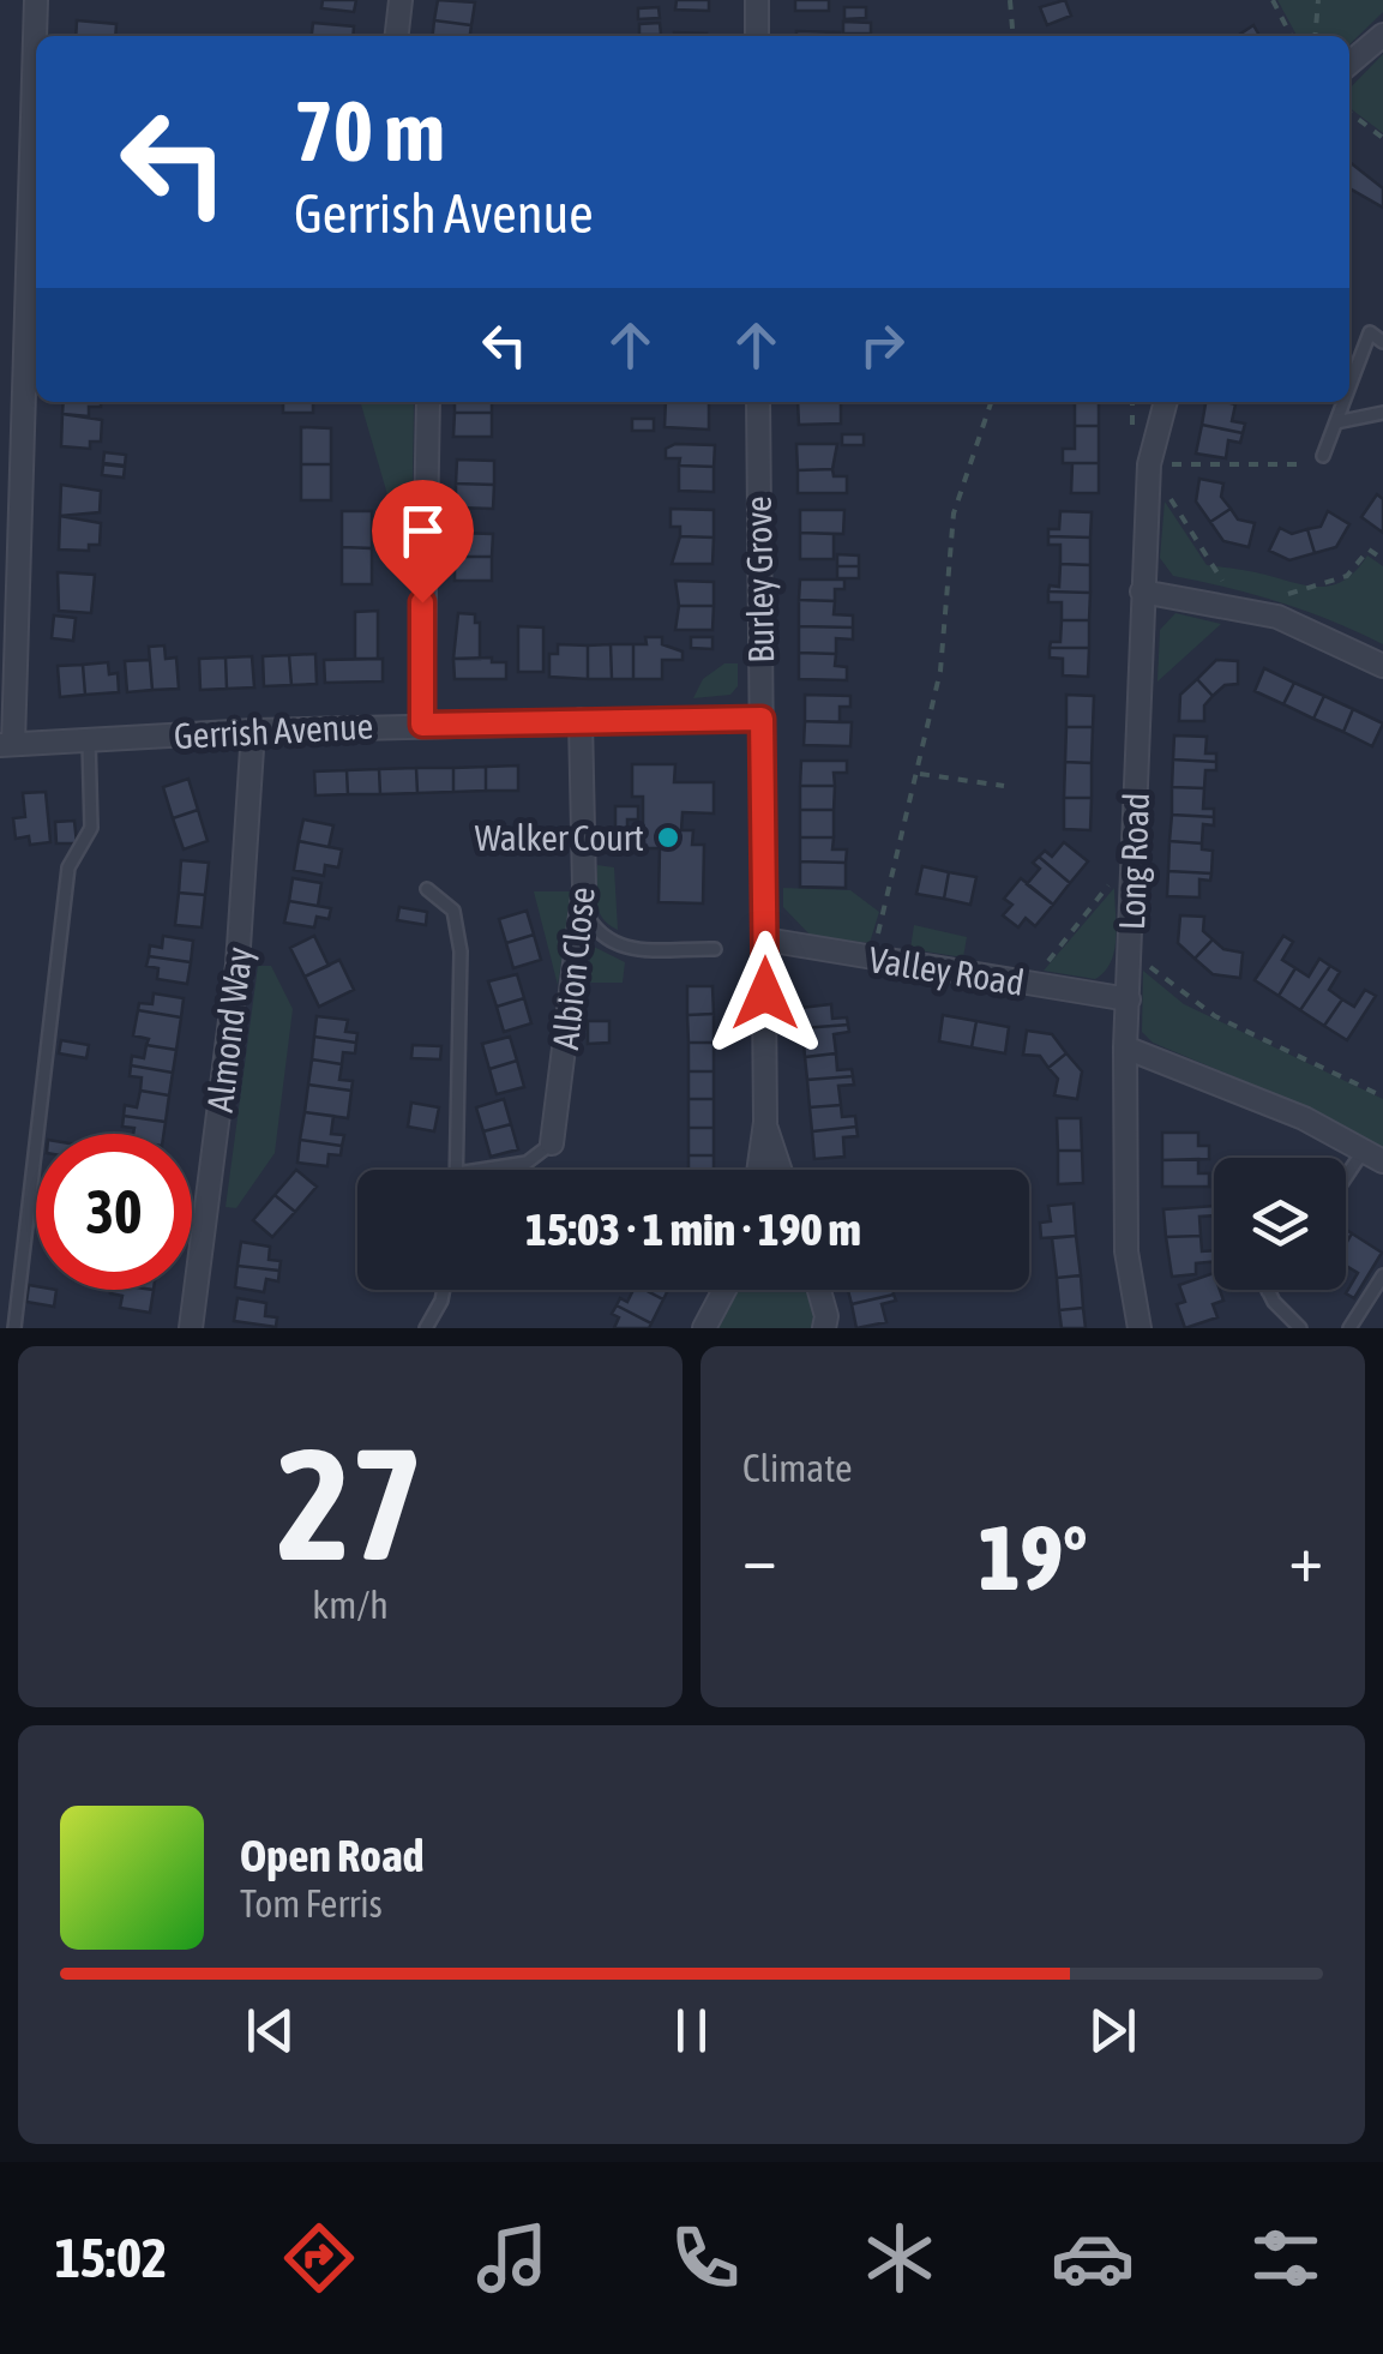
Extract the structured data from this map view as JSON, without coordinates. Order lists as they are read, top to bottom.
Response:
{
  "streets": {
    "street": [
      "Burley Grove",
      "Gerrish Avenue",
      "Long Road",
      "Albion Close",
      "Valley Road",
      "Almond Way"
    ]
  },
  "crossings": [
    ["Burley Grove", "Gerrish Avenue"],
    ["Burley Grove", "Valley Road"],
    ["Gerrish Avenue", "Albion Close"],
    ["Gerrish Avenue", "Almond Way"],
    ["Long Road", "Valley Road"]
  ],
  "places": ["Walker Court"],
  "page": {
    "turn": ["70 m", "Gerrish Avenue"],
    "limit": "30",
    "trip": "15:03 · 1 min · 190 m",
    "tile": [
      ["27", "km/h"],
      "Climate"
    ],
    "heat": ["−", "19°", "+"],
    "song": ["Open Road", "Tom Ferris"],
    "tabs": "15:02"
  }
}
